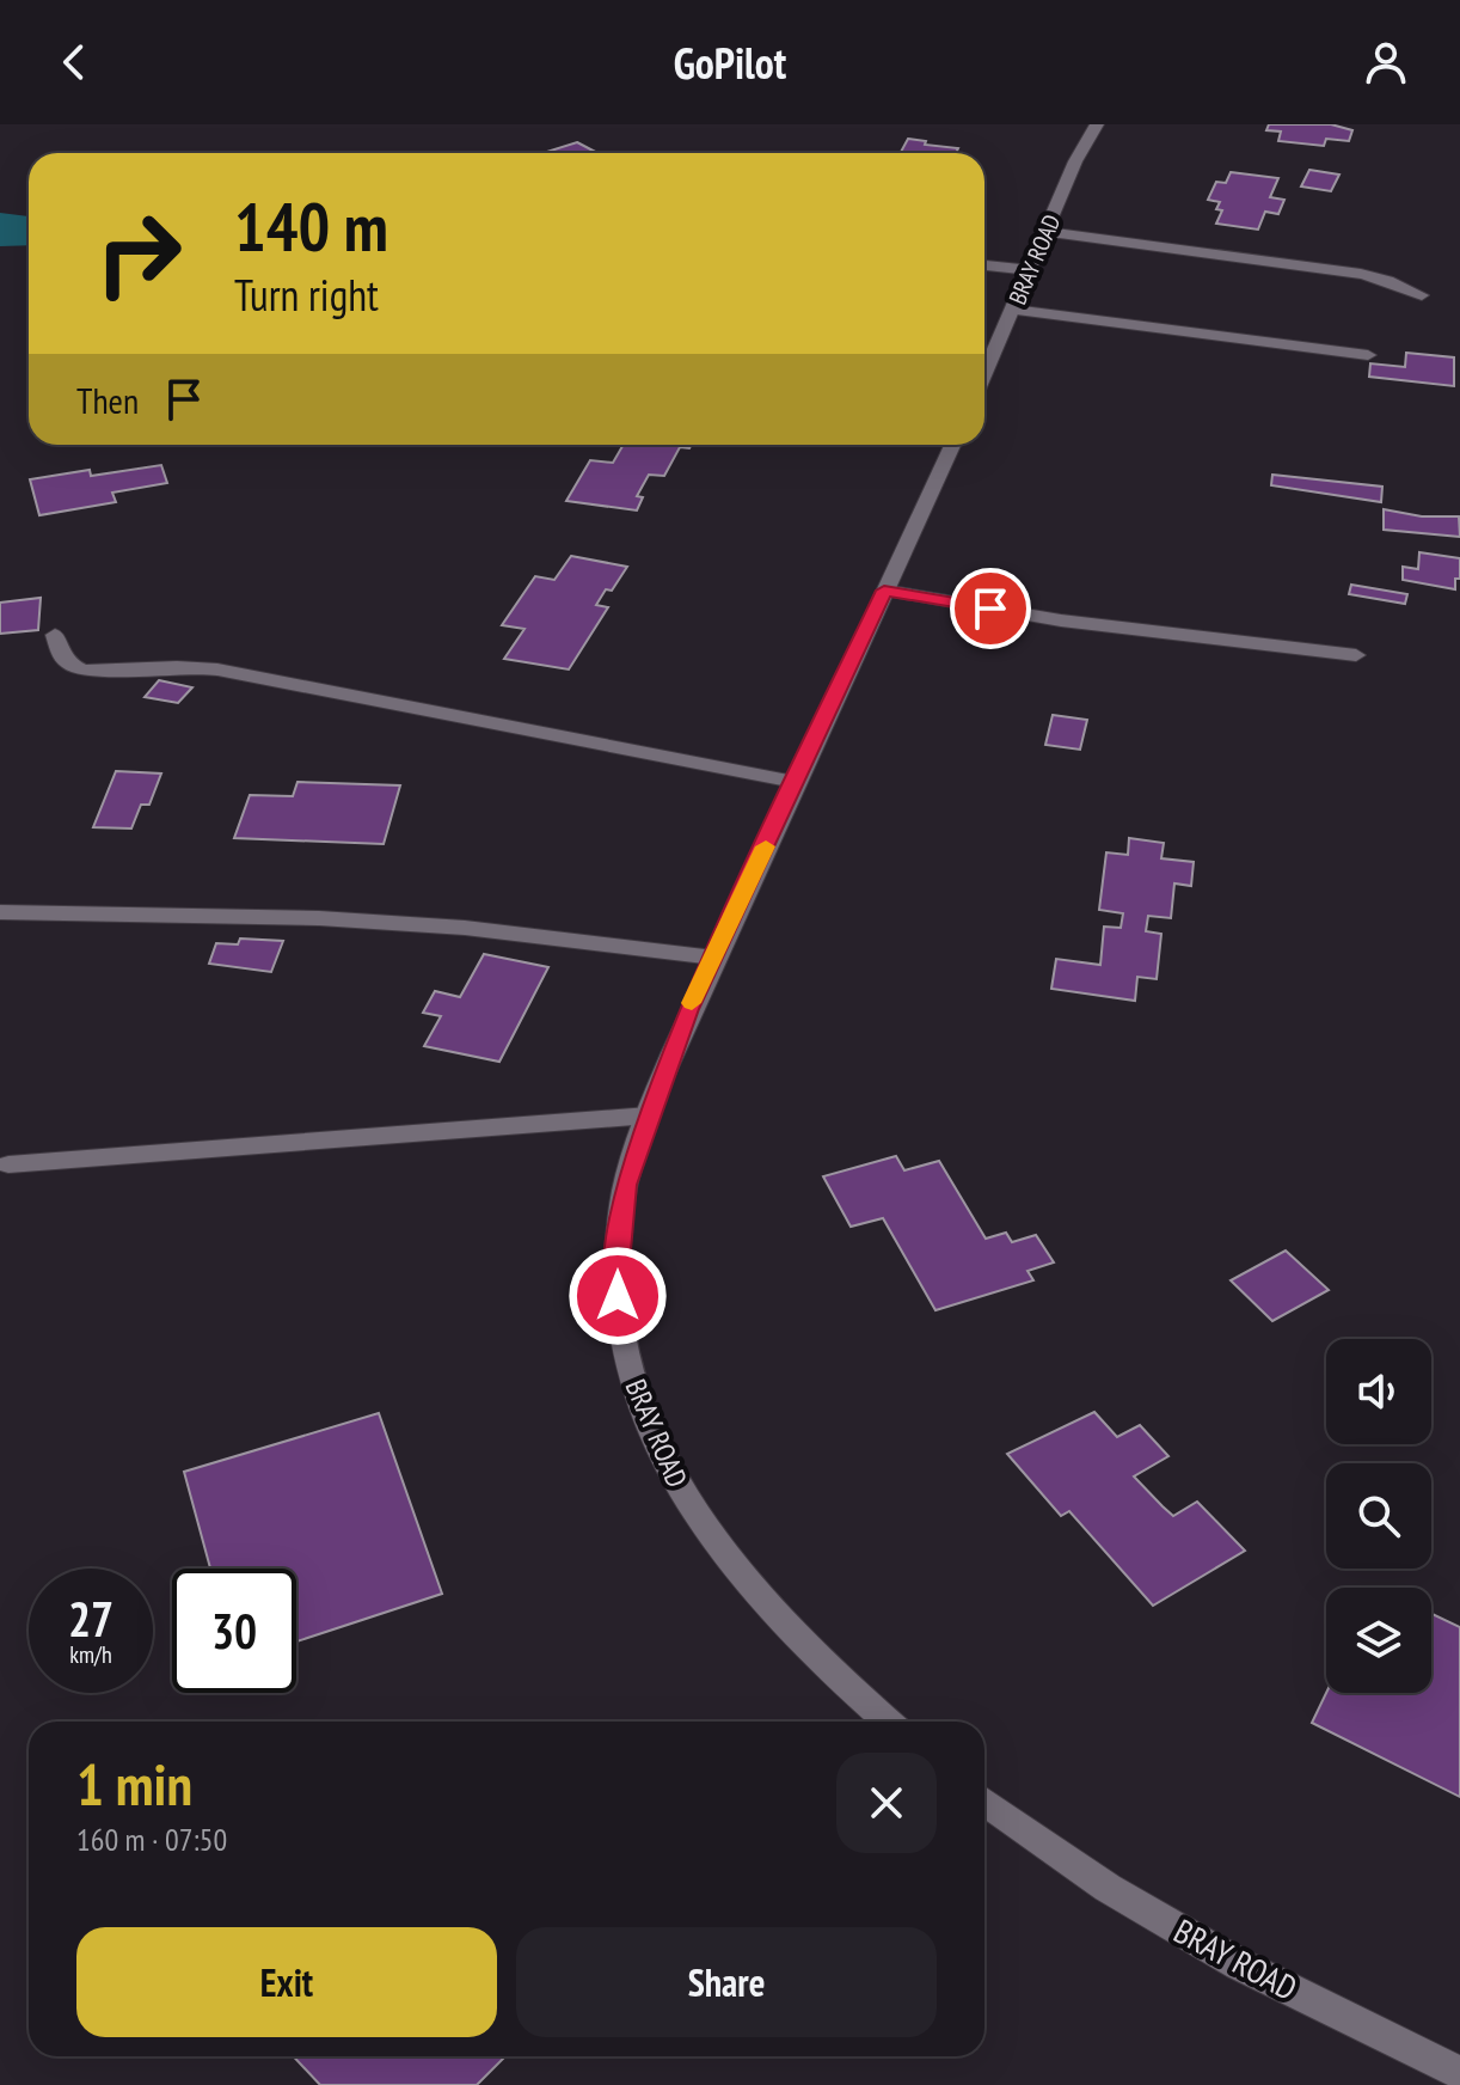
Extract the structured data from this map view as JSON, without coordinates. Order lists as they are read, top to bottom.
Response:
{
  "streets": {
    "street": ["BRAY ROAD"]
  },
  "page": {
    "header": "GoPilot",
    "turn": ["140 m", "Turn right"],
    "then": "Then",
    "speed": "27 km/h",
    "limit": "30",
    "heading": ["1 min", "160 m · 07:50"],
    "buttons": ["Exit", "Share"]
  }
}
